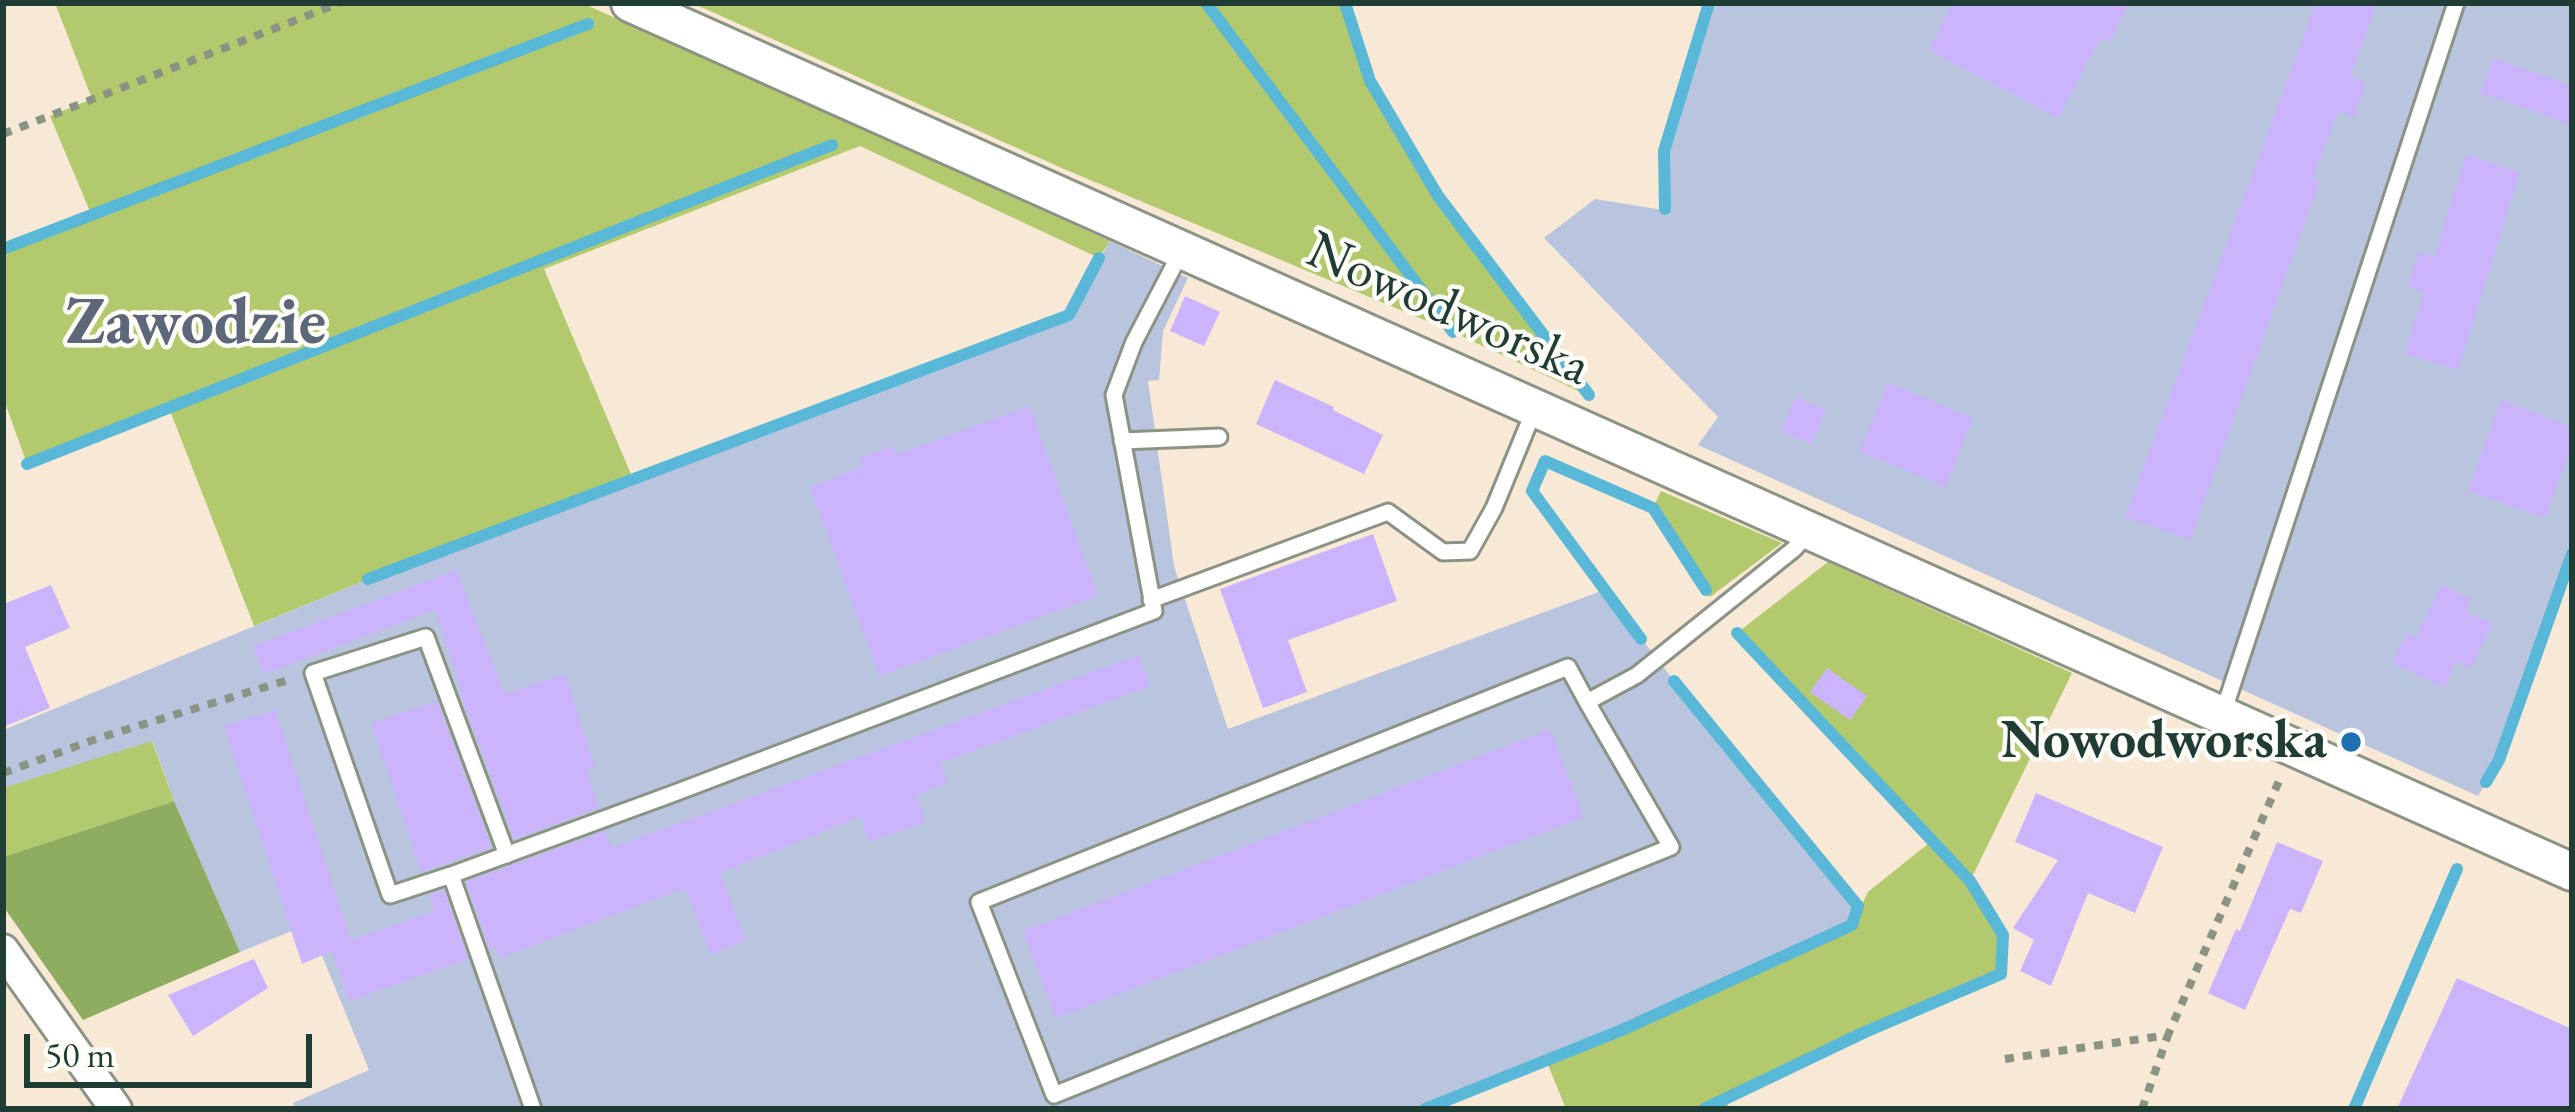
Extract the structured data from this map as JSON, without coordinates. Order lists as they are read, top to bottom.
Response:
{
  "streets": {
    "street": ["Nowodworska"]
  },
  "districts": ["Zawodzie"],
  "places": ["Nowodworska"],
  "scale_bar": "50 m"
}
